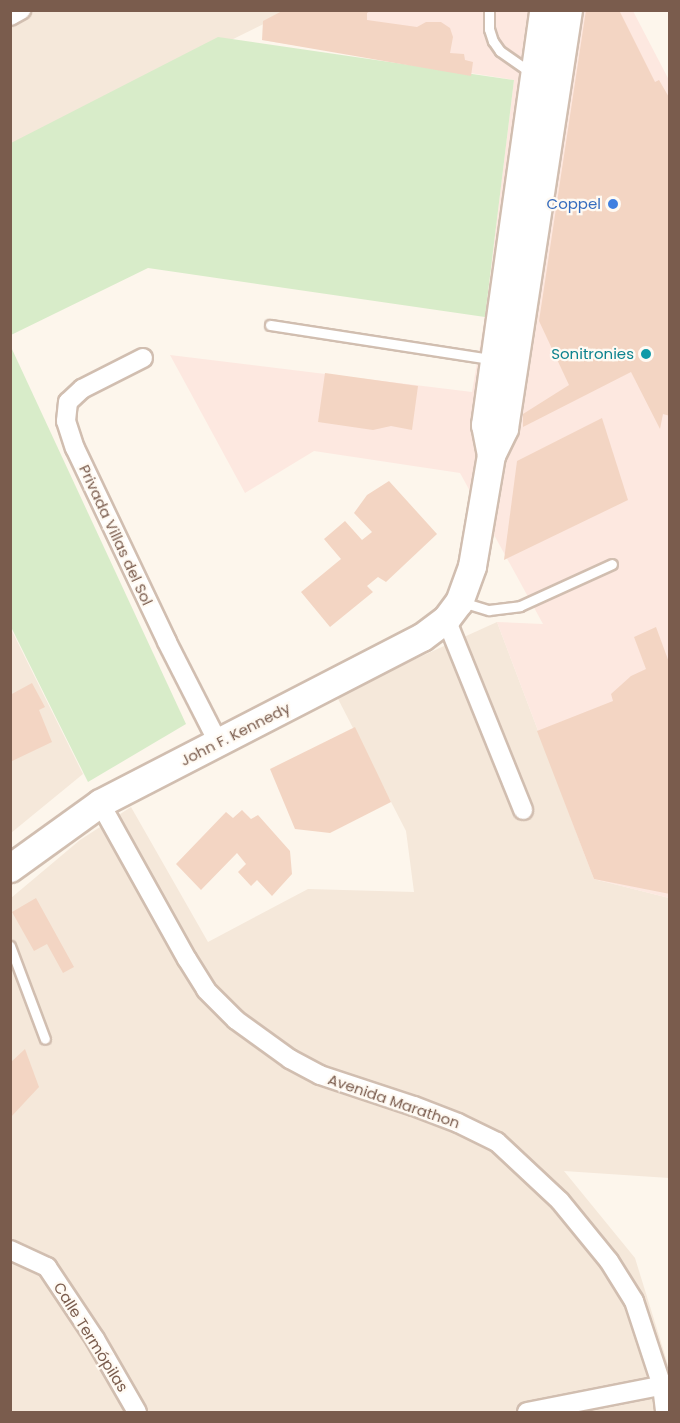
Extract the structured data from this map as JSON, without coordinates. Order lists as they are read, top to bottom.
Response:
{
  "streets": {
    "street": [
      "Privada Villas del Sol",
      "John F. Kennedy",
      "Avenida Marathon",
      "Calle Termópilas"
    ]
  },
  "crossings": [
    ["Privada Villas del Sol", "John F. Kennedy"],
    ["John F. Kennedy", "Avenida Marathon"]
  ],
  "places": ["Coppel", "Sonitronies"]
}
